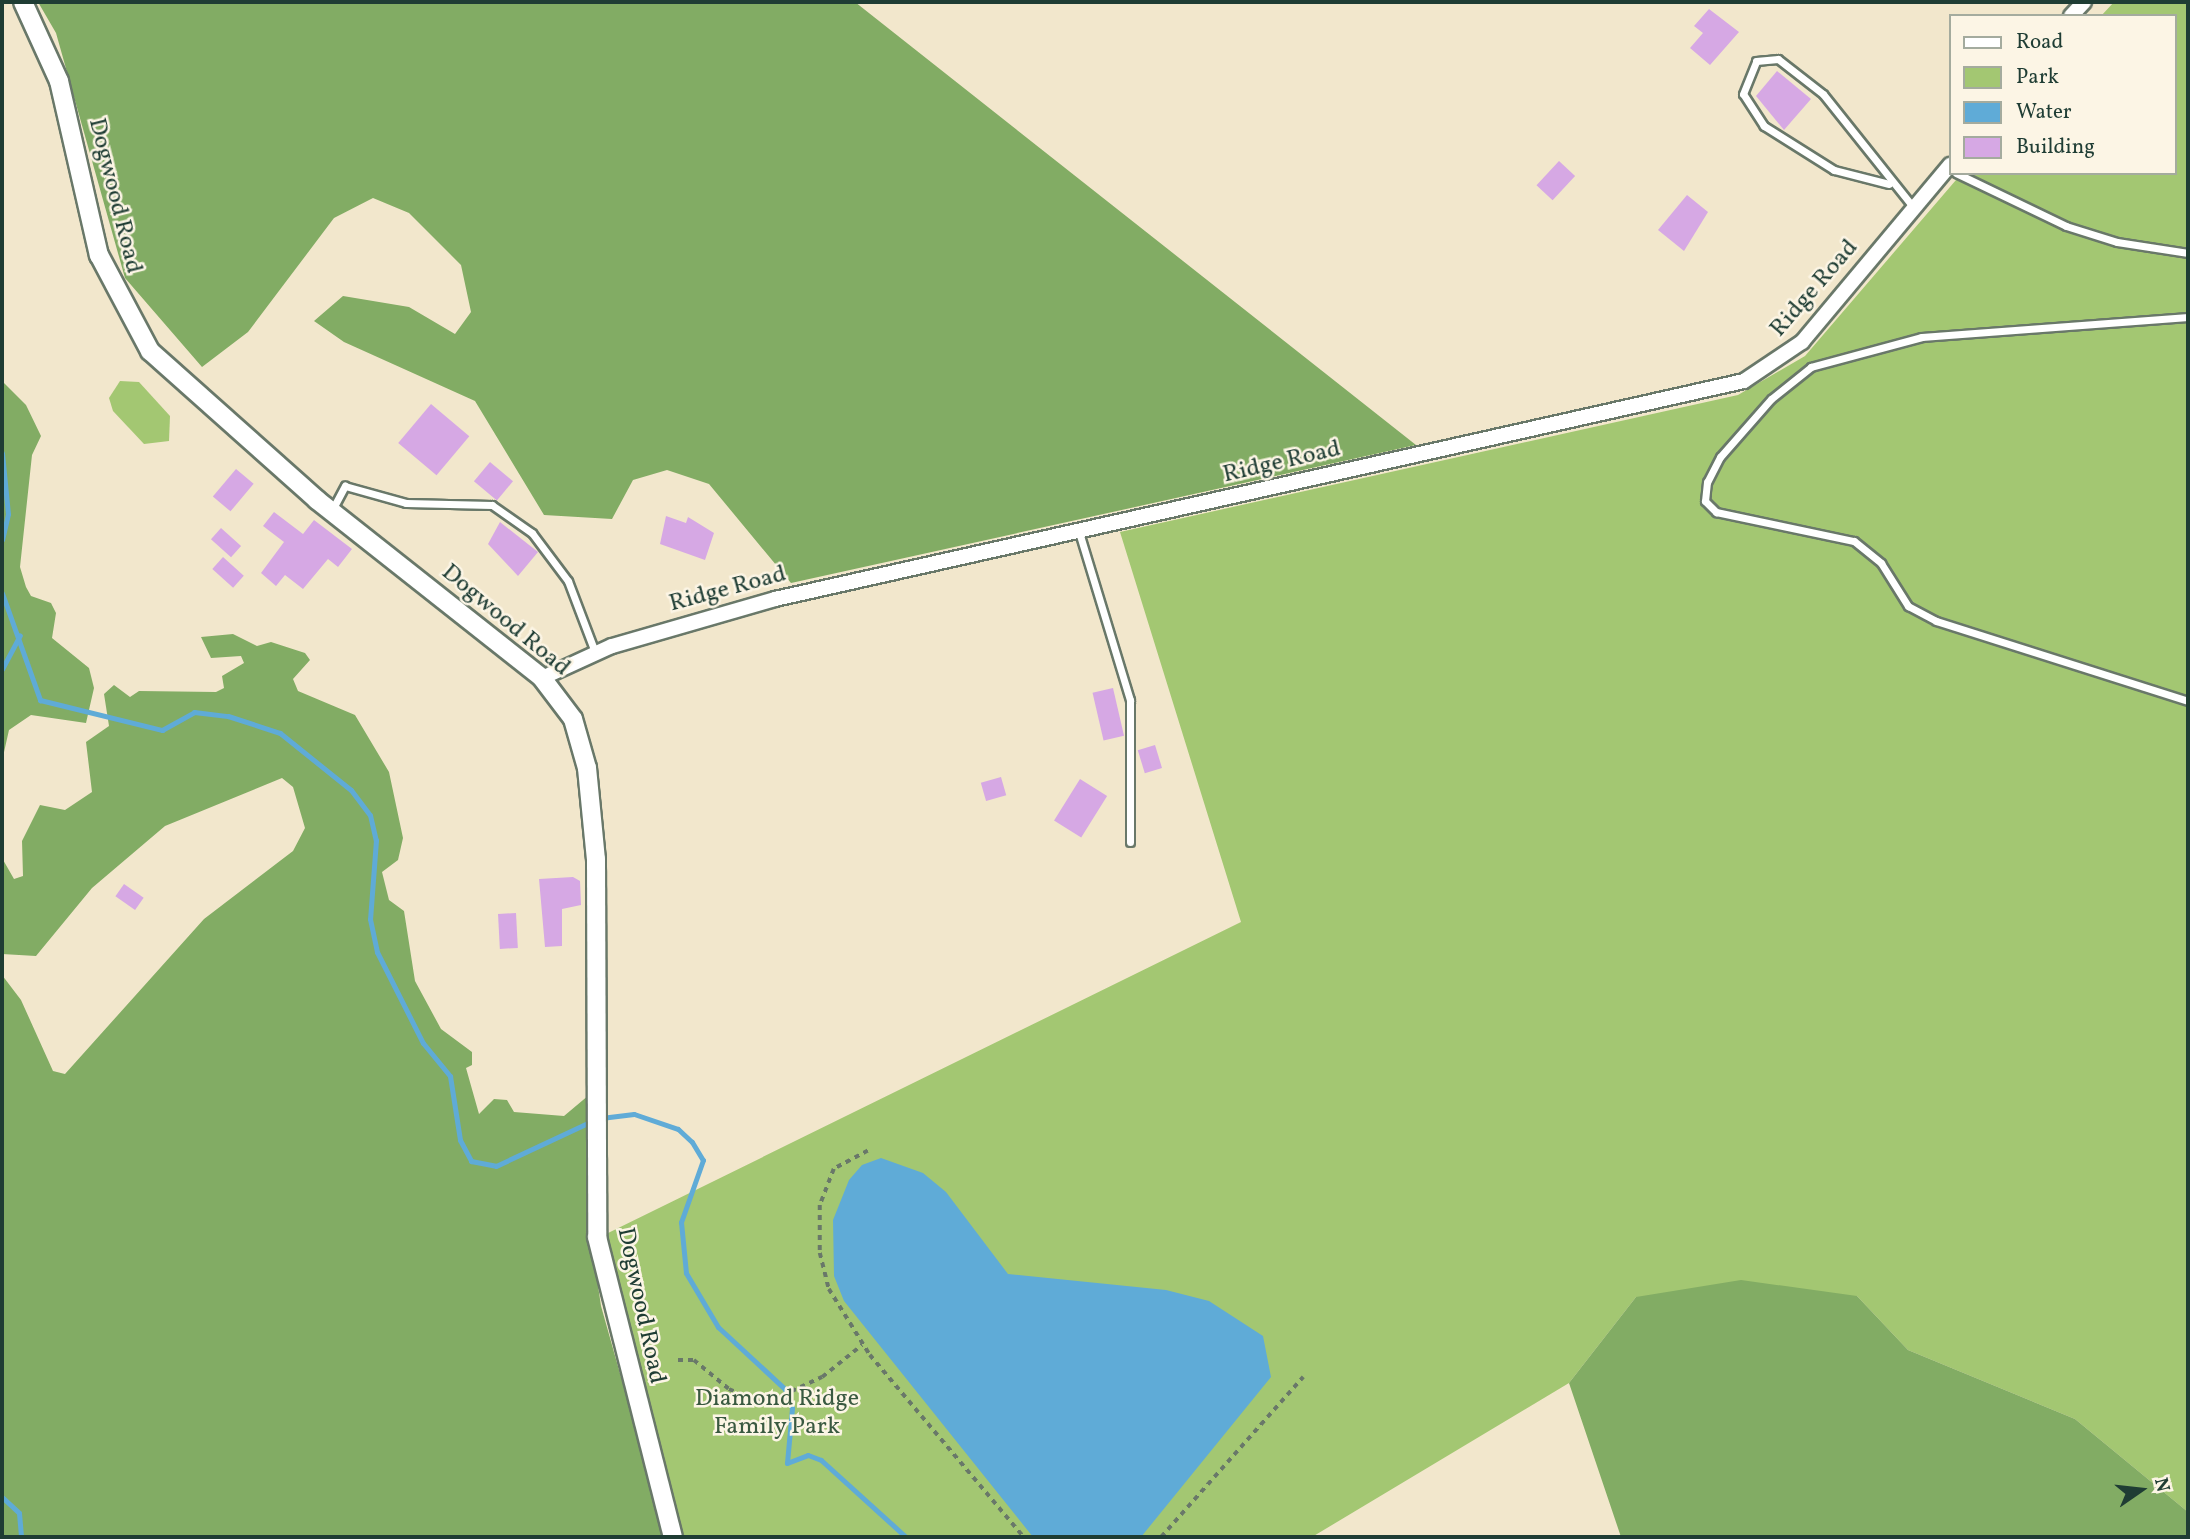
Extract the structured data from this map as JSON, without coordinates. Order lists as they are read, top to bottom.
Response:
{
  "streets": {
    "street": ["Dogwood Road", "Ridge Road"]
  },
  "crossings": [
    ["Dogwood Road", "Ridge Road"]
  ],
  "parks": ["Diamond Ridge Family Park"],
  "legend": [
    "Road",
    "Park",
    "Water",
    "Building"
  ],
  "north": "right"
}
